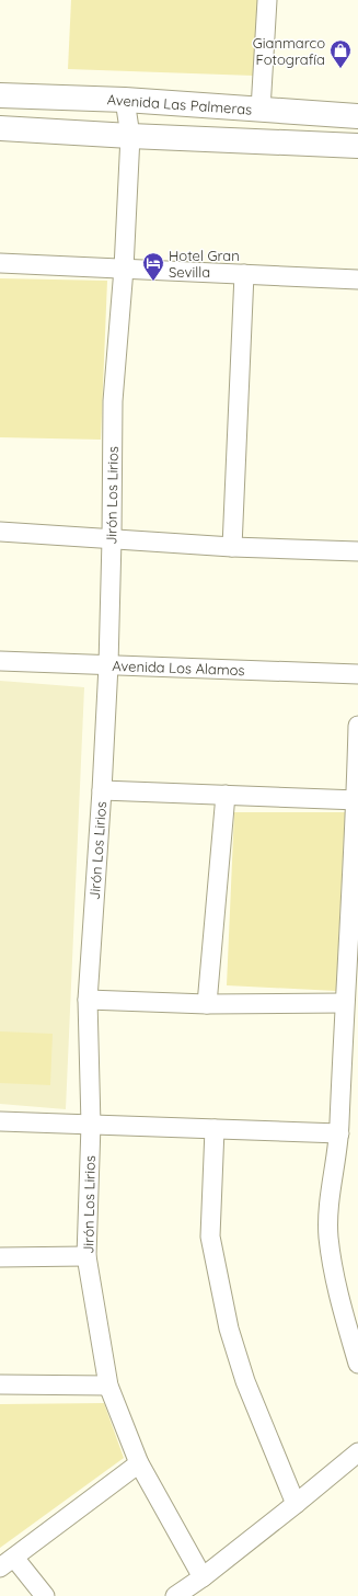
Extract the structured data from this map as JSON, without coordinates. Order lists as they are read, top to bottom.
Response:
{
  "streets": {
    "main road": ["Avenida Las Palmeras"],
    "street": ["Jirón Los Lirios", "Avenida Los Alamos"]
  },
  "crossings": [
    ["Avenida Las Palmeras", "Jirón Los Lirios"],
    ["Jirón Los Lirios", "Avenida Los Alamos"]
  ],
  "places": {
    "shop": ["Gianmarco Fotografía"],
    "hotel": ["Hotel Gran Sevilla"]
  }
}
